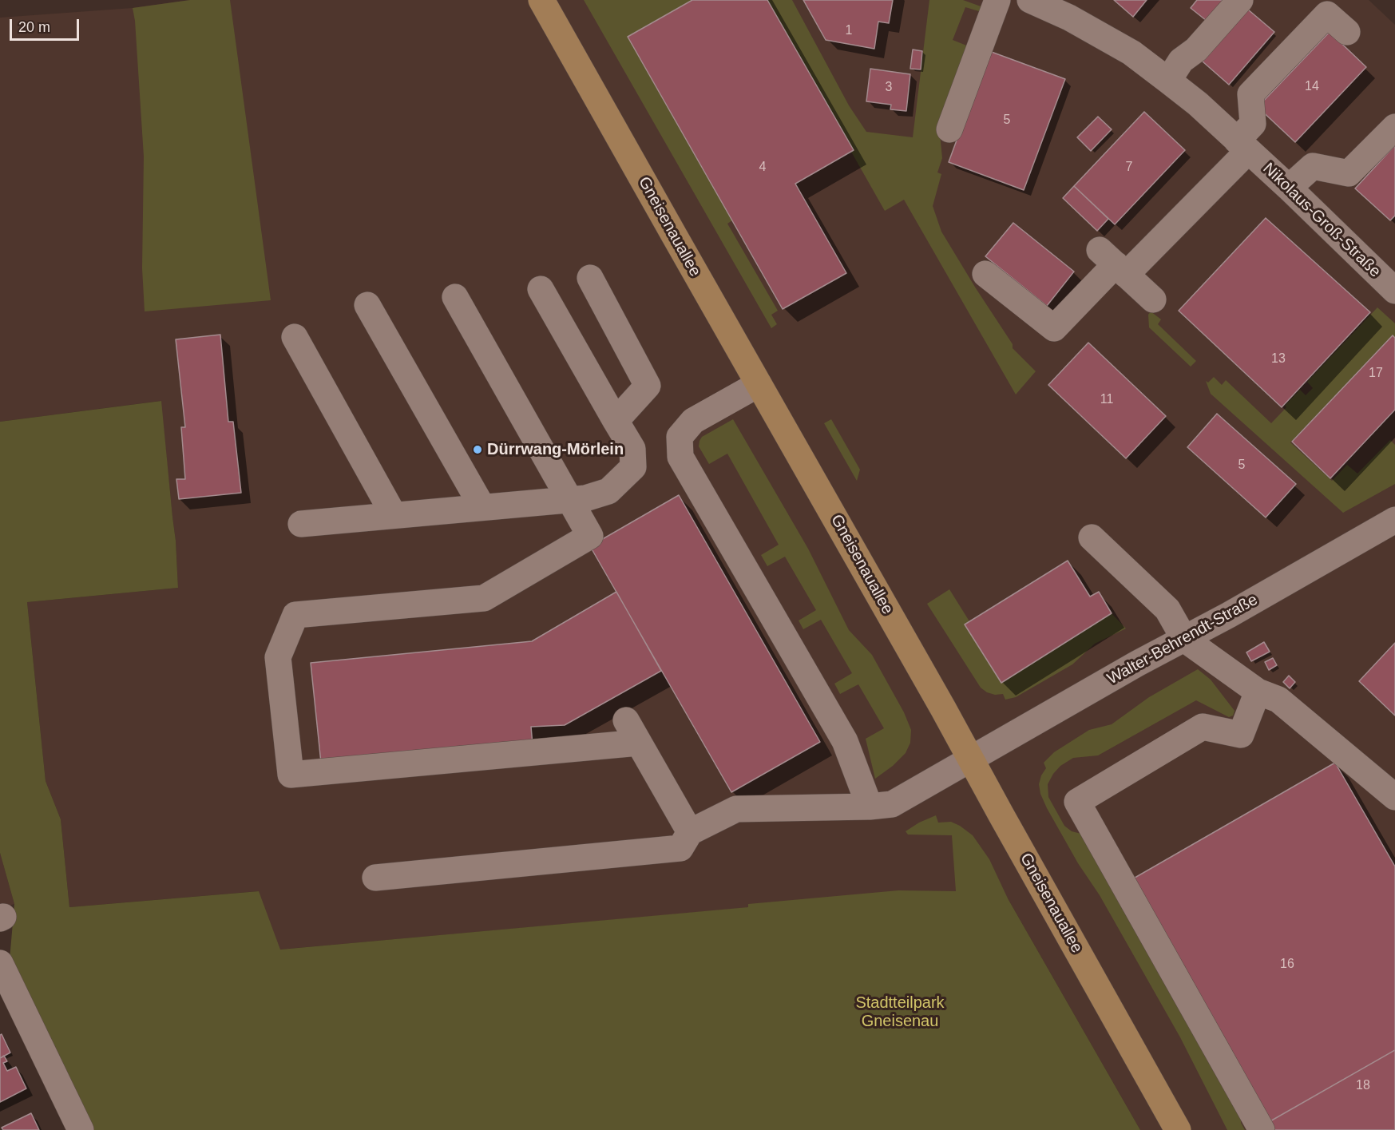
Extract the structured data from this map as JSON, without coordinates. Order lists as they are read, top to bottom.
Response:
{
  "streets": {
    "main road": ["Gneisenauallee"],
    "street": ["Nikolaus-Groß-Straße", "Walter-Behrendt-Straße"]
  },
  "crossings": [
    ["Gneisenauallee", "Walter-Behrendt-Straße"]
  ],
  "parks": ["Stadtteilpark Gneisenau"],
  "places": ["Dürrwang-Mörlein"],
  "house_numbers": [
    "1",
    "14",
    "3",
    "5",
    "4",
    "7",
    "13",
    "17",
    "11",
    "5",
    "16",
    "18"
  ],
  "scale_bar": "20 m"
}
